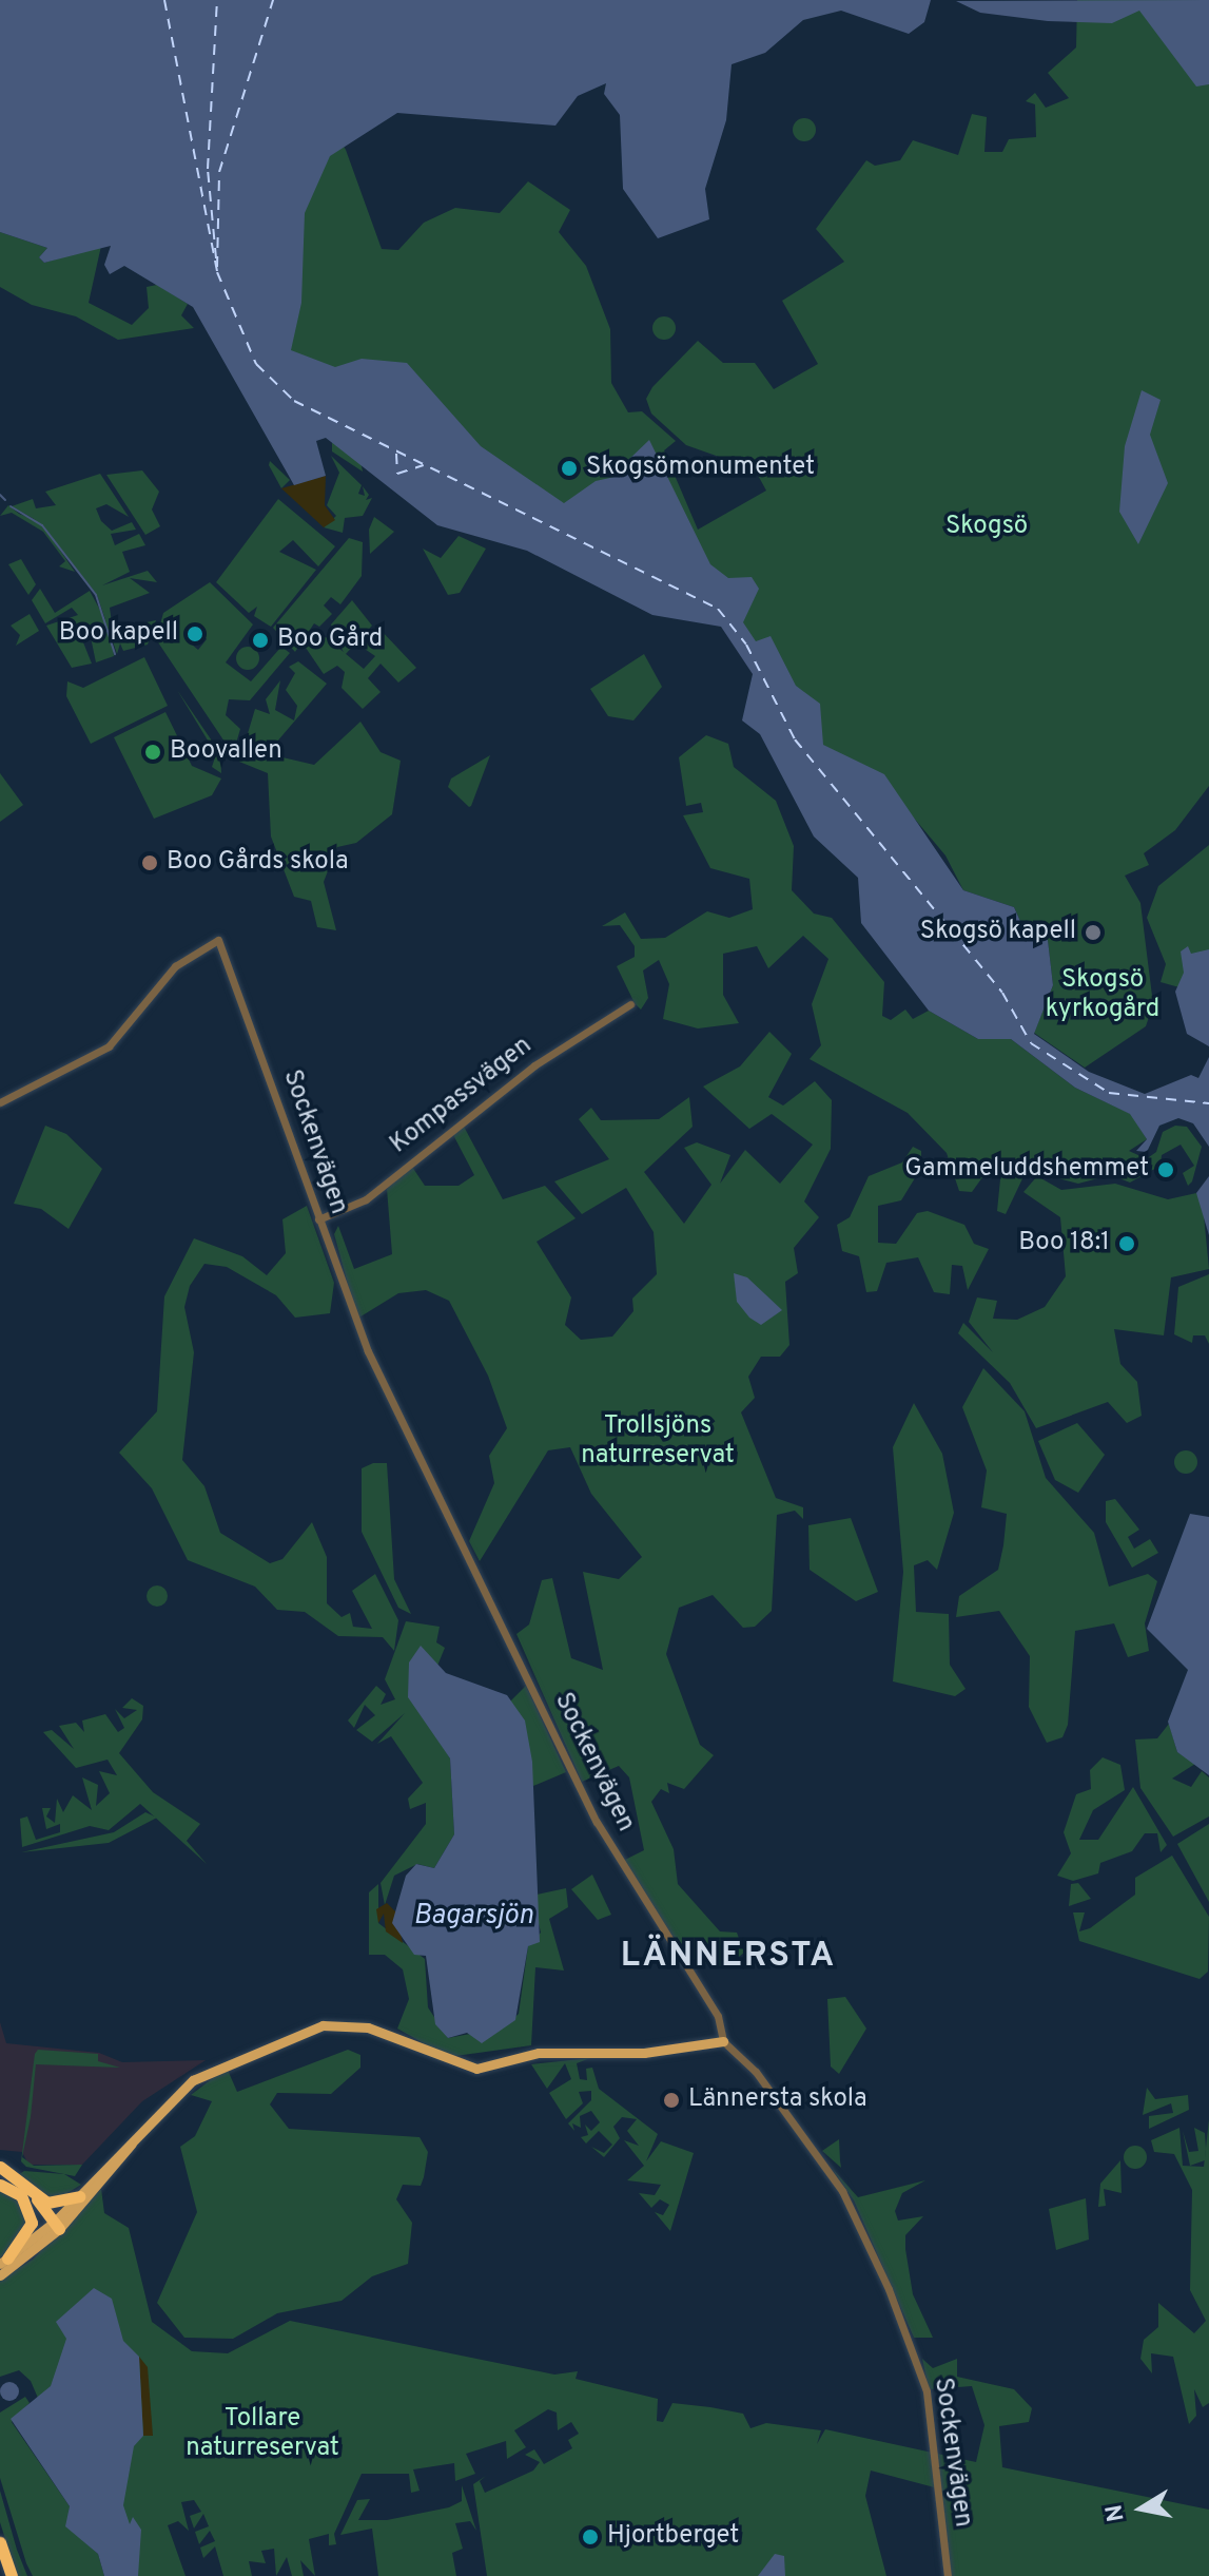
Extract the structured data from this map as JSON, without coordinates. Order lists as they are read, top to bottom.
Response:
{
  "streets": {
    "street": ["Kompassvägen", "Sockenvägen"]
  },
  "crossings": [
    ["Kompassvägen", "Sockenvägen"]
  ],
  "districts": ["LÄNNERSTA"],
  "water": ["Bagarsjön"],
  "parks": [
    "Skogsö",
    "Skogsö kyrkogård",
    "Trollsjöns naturreservat",
    "Tollare naturreservat"
  ],
  "places": [
    "Skogsömonumentet",
    "Boo kapell",
    "Boo Gård",
    "Boovallen",
    "Boo Gårds skola",
    "Skogsö kapell",
    "Gammeluddshemmet",
    "Boo 18:1",
    "Lännersta skola",
    "Hjortberget"
  ],
  "north": "left"
}
